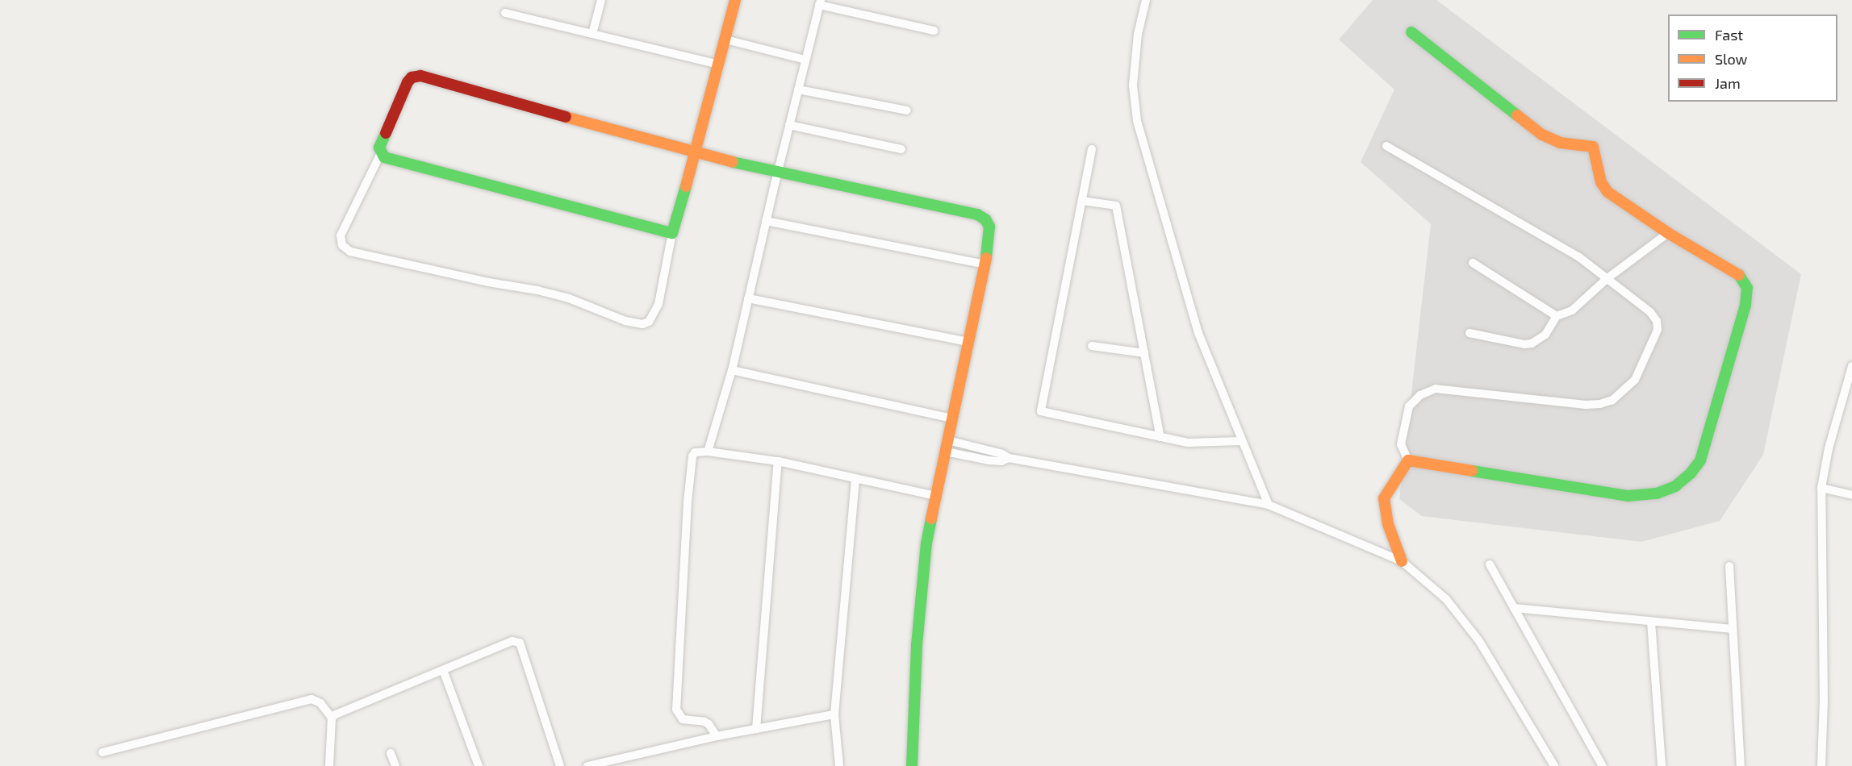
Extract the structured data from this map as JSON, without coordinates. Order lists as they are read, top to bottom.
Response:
{
  "legend": ["Fast", "Slow", "Jam"]
}
